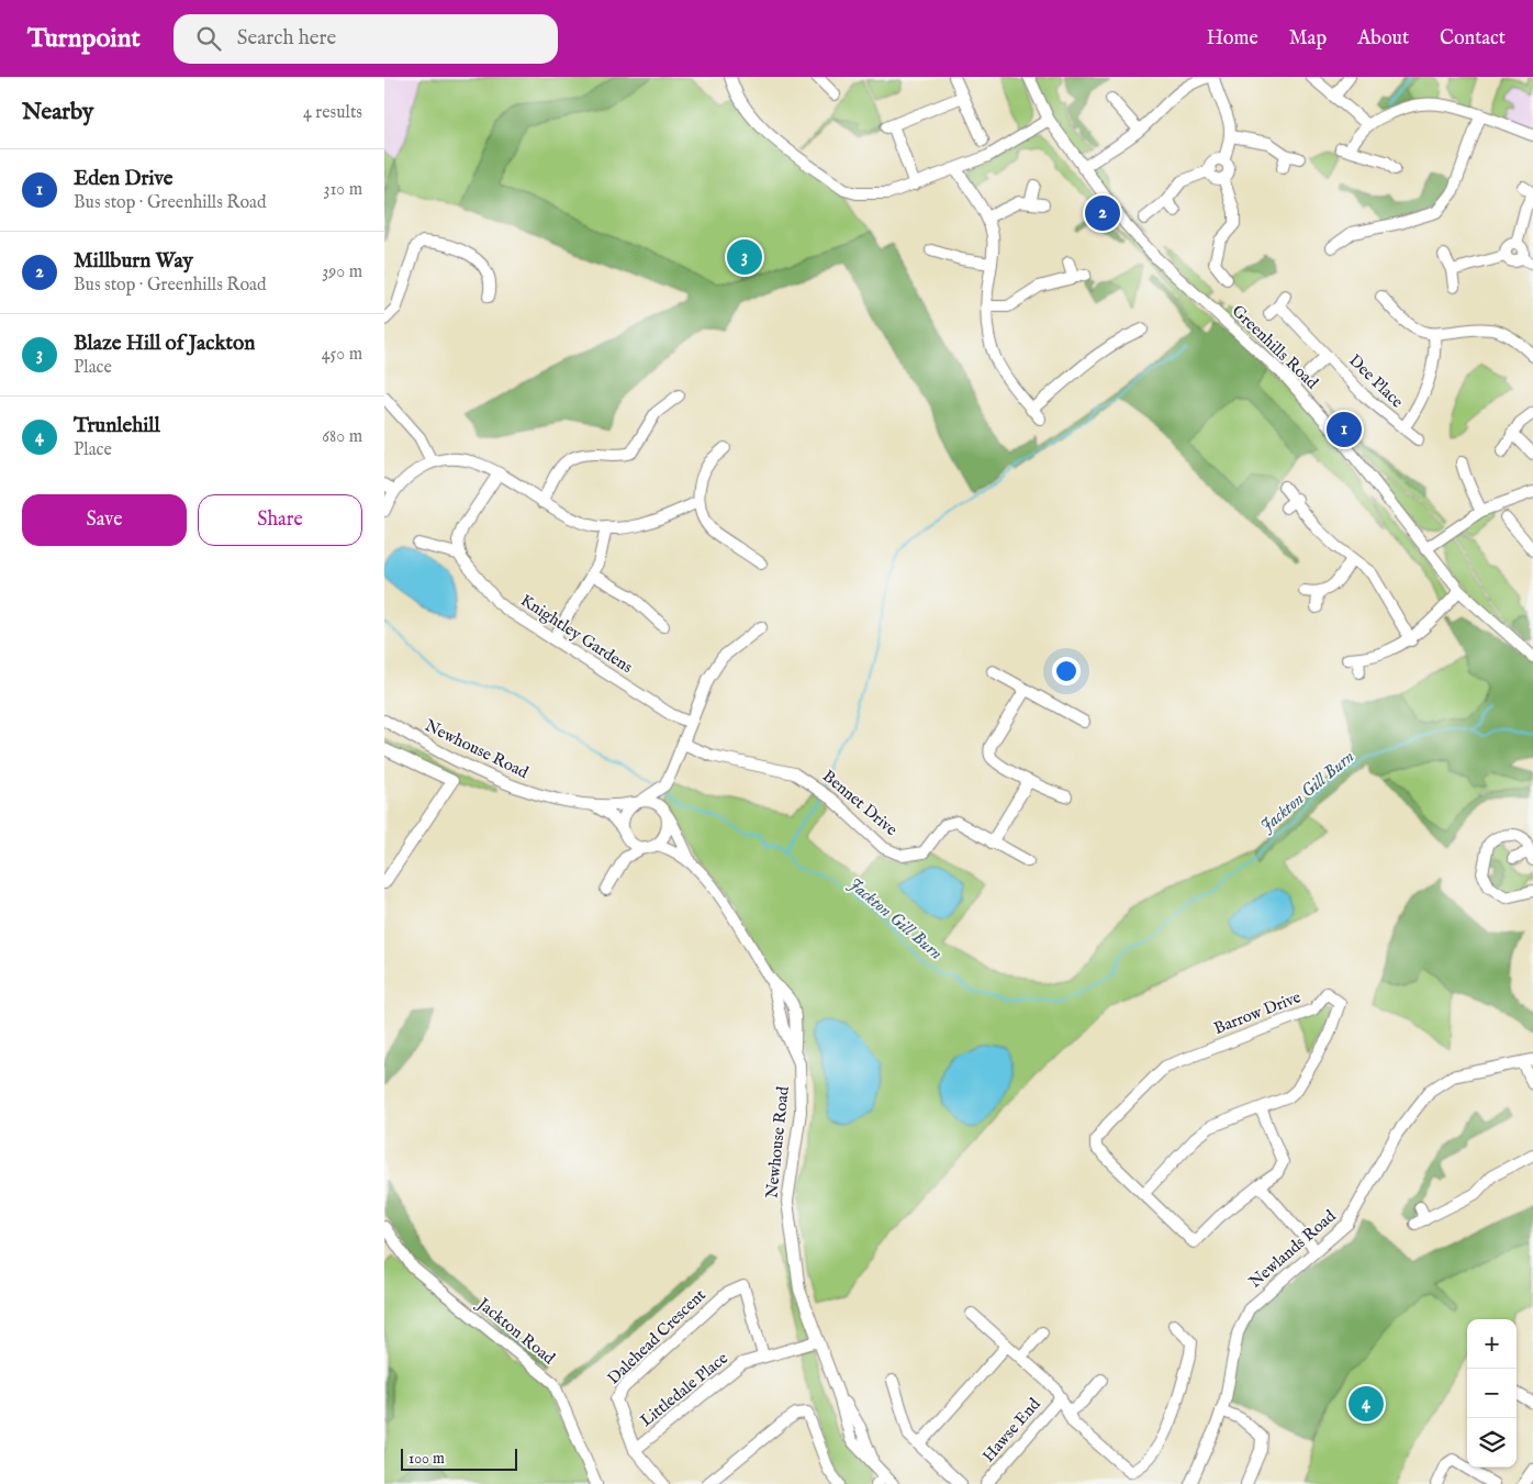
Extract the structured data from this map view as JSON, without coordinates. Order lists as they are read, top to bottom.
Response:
{
  "streets": {
    "street": [
      "Greenhills Road",
      "Dee Place",
      "Knightley Gardens",
      "Newhouse Road",
      "Bennet Drive",
      "Barrow Drive",
      "Newlands Road",
      "Jackton Road",
      "Dalehead Crescent",
      "Littledale Place",
      "Hawse End"
    ]
  },
  "crossings": [
    ["Newhouse Road", "Littledale Place"],
    ["Dalehead Crescent", "Littledale Place"]
  ],
  "water": ["Jackton Gill Burn"],
  "scale_bar": "100 m",
  "page": {
    "header": "Turnpoint",
    "search": "Search here",
    "nav": [
      "Home",
      "Map",
      "About",
      "Contact"
    ],
    "heading": ["Nearby", "4 results"],
    "list": [
      {
        "mark": "1",
        "name": "Eden Drive",
        "note": "Bus stop · Greenhills Road",
        "value": "310 m"
      },
      {
        "mark": "2",
        "name": "Millburn Way",
        "note": "Bus stop · Greenhills Road",
        "value": "390 m"
      },
      {
        "mark": "3",
        "name": "Blaze Hill of Jackton",
        "note": "Place",
        "value": "450 m"
      },
      {
        "mark": "4",
        "name": "Trunlehill",
        "note": "Place",
        "value": "680 m"
      }
    ],
    "pins": [
      "2",
      "3",
      "1",
      "4"
    ],
    "buttons": ["Save", "Share"],
    "map_buttons": ["+", "−"],
    "scale": "100 m"
  }
}
